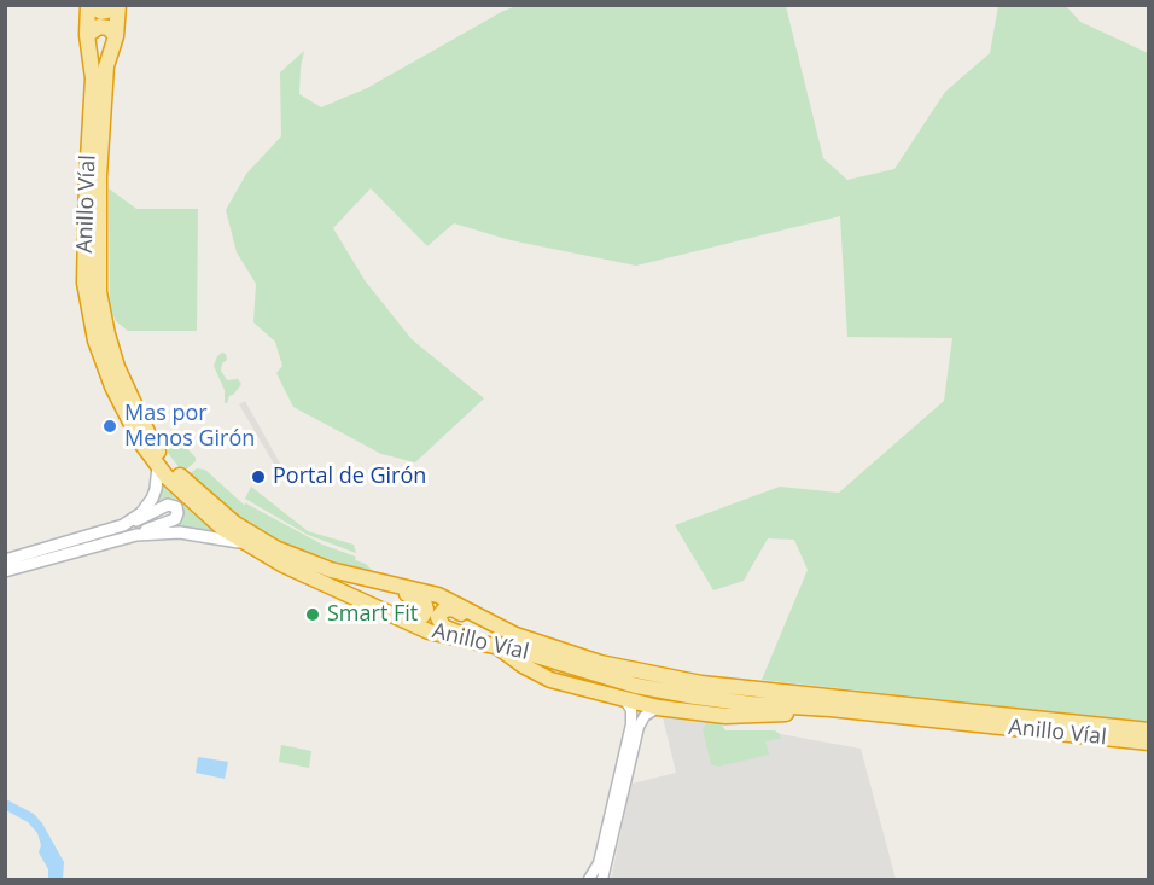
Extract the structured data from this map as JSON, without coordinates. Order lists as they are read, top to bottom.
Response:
{
  "streets": {
    "highway": ["Anillo Víal"]
  },
  "places": ["Mas por Menos Girón", "Portal de Girón", "Smart Fit"]
}
